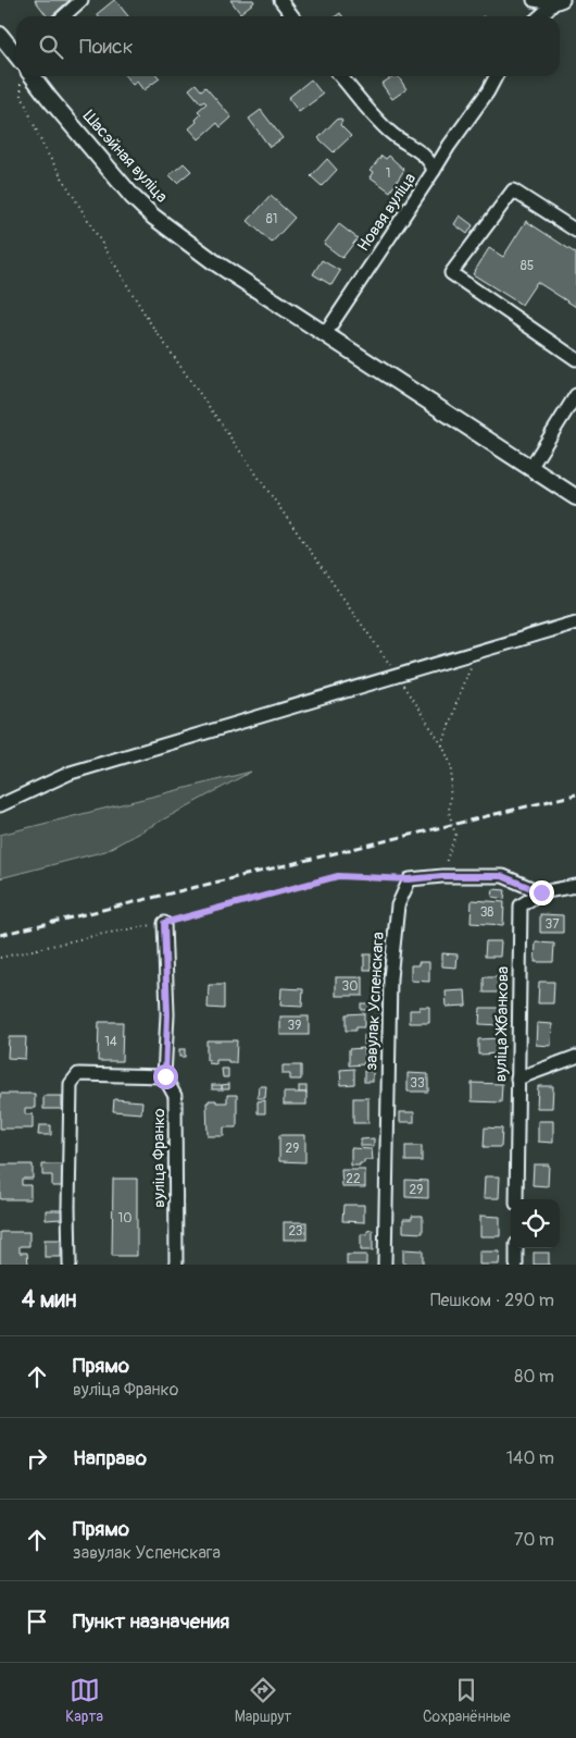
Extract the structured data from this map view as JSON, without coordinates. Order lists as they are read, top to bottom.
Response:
{
  "streets": {
    "main road": ["Шасэйная вуліца"],
    "street": [
      "Новая вуліца",
      "завулак Успенскага",
      "вуліца Жбанкова",
      "вуліца Франко"
    ]
  },
  "crossings": [
    ["Шасэйная вуліца", "Новая вуліца"]
  ],
  "house_numbers": [
    "1",
    "81",
    "85",
    "38",
    "37",
    "30",
    "39",
    "14",
    "33",
    "29",
    "22",
    "29",
    "10",
    "23"
  ],
  "page": {
    "search": "Поиск",
    "heading": ["4 мин", "Пешком · 290 m"],
    "list": [
      ["Прямо", "вуліца Франко", "80 m"],
      ["Направо", "140 m"],
      ["Прямо", "завулак Успенскага", "70 m"],
      "Пункт назначения"
    ],
    "nav": ["Карта", "Маршрут", "Сохранённые"]
  }
}
